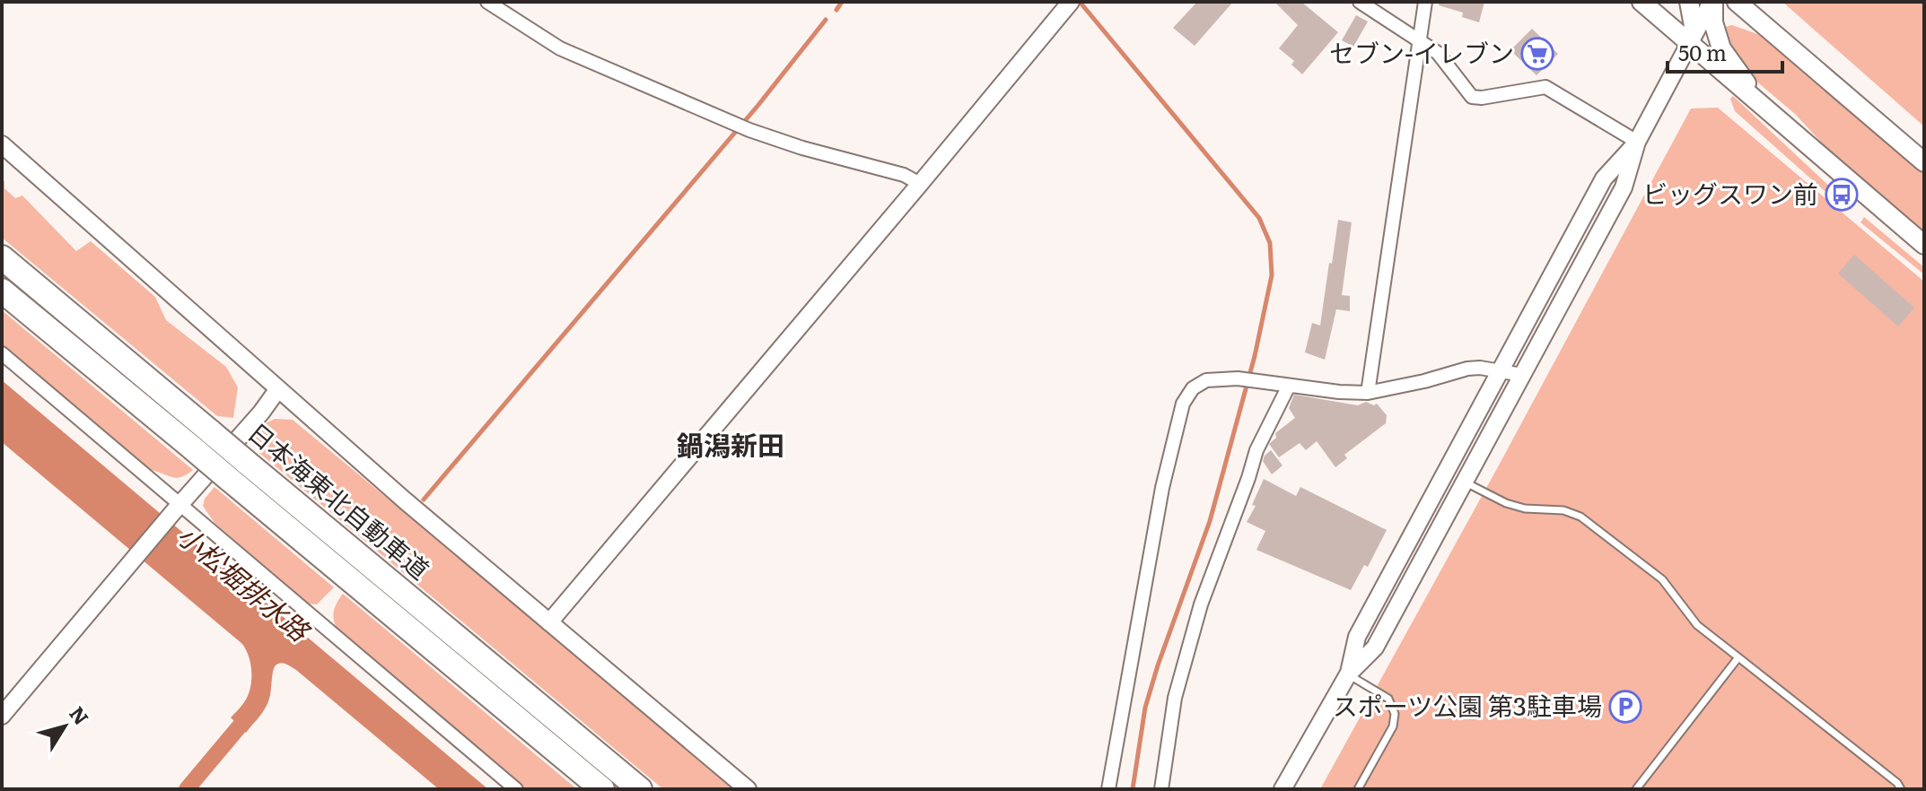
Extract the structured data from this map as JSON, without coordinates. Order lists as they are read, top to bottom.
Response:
{
  "streets": {
    "highway": ["日本海東北自動車道"]
  },
  "districts": ["鍋潟新田"],
  "water": ["小松堀排水路"],
  "places": {
    "supermarket": ["セブン-イレブン"],
    "bus stop": ["ビッグスワン前"],
    "parking": ["スポーツ公園 第3駐車場"]
  },
  "scale_bar": "50 m",
  "north": "top right"
}
